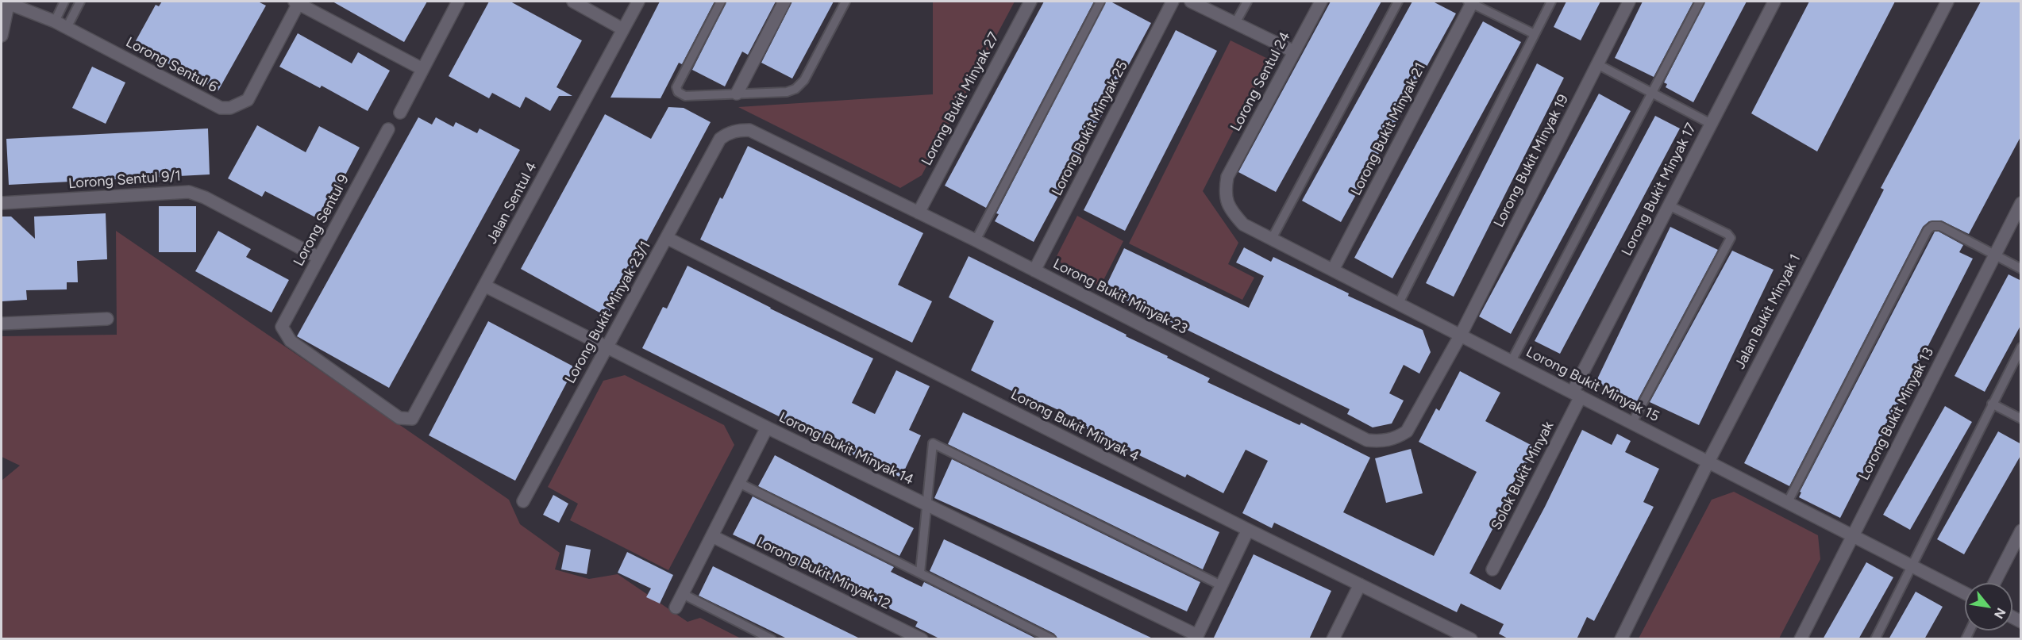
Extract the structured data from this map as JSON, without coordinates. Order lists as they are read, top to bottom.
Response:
{
  "streets": {
    "street": [
      "Lorong Sentul 6",
      "Lorong Sentul 24",
      "Lorong Bukit Minyak 27",
      "Lorong Bukit Minyak 25",
      "Lorong Bukit Minyak 21",
      "Lorong Bukit Minyak 19",
      "Lorong Sentul 9/1",
      "Lorong Bukit Minyak 17",
      "Jalan Sentul 4",
      "Lorong Sentul 9",
      "Lorong Bukit Minyak 23",
      "Jalan Bukit Minyak 1",
      "Lorong Bukit Minyak 23/1",
      "Lorong Bukit Minyak 15",
      "Lorong Bukit Minyak 13",
      "Lorong Bukit Minyak 4",
      "Lorong Bukit Minyak 14",
      "Solok Bukit Minyak",
      "Lorong Bukit Minyak 12"
    ]
  },
  "crossings": [
    ["Lorong Sentul 24", "Lorong Bukit Minyak 15"],
    ["Lorong Bukit Minyak 27", "Lorong Bukit Minyak 23"],
    ["Lorong Bukit Minyak 25", "Lorong Bukit Minyak 23"],
    ["Lorong Bukit Minyak 21", "Lorong Bukit Minyak 15"],
    ["Lorong Bukit Minyak 19", "Lorong Bukit Minyak 23"],
    ["Lorong Bukit Minyak 19", "Lorong Bukit Minyak 15"],
    ["Lorong Sentul 9/1", "Lorong Sentul 9"],
    ["Lorong Bukit Minyak 17", "Lorong Bukit Minyak 15"],
    ["Lorong Bukit Minyak 17", "Solok Bukit Minyak"],
    ["Jalan Sentul 4", "Lorong Sentul 9"],
    ["Jalan Sentul 4", "Lorong Bukit Minyak 14"],
    ["Lorong Bukit Minyak 23", "Lorong Bukit Minyak 23/1"],
    ["Lorong Bukit Minyak 23", "Lorong Bukit Minyak 15"],
    ["Jalan Bukit Minyak 1", "Lorong Bukit Minyak 15"],
    ["Lorong Bukit Minyak 23/1", "Lorong Bukit Minyak 4"],
    ["Lorong Bukit Minyak 23/1", "Lorong Bukit Minyak 14"],
    ["Lorong Bukit Minyak 15", "Lorong Bukit Minyak 13"],
    ["Lorong Bukit Minyak 15", "Solok Bukit Minyak"]
  ],
  "north": "bottom right"
}
